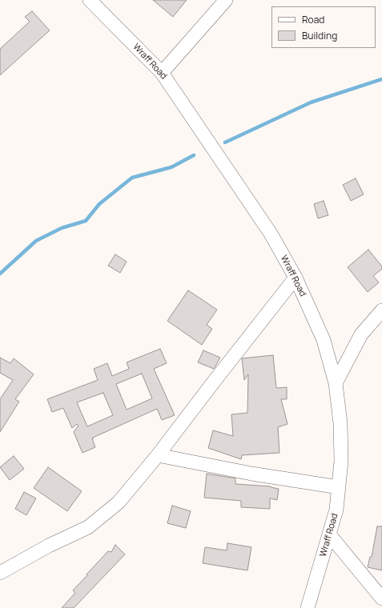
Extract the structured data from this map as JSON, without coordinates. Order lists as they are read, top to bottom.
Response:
{
  "streets": {
    "street": ["Wraff Road"]
  },
  "legend": ["Road", "Building"]
}
